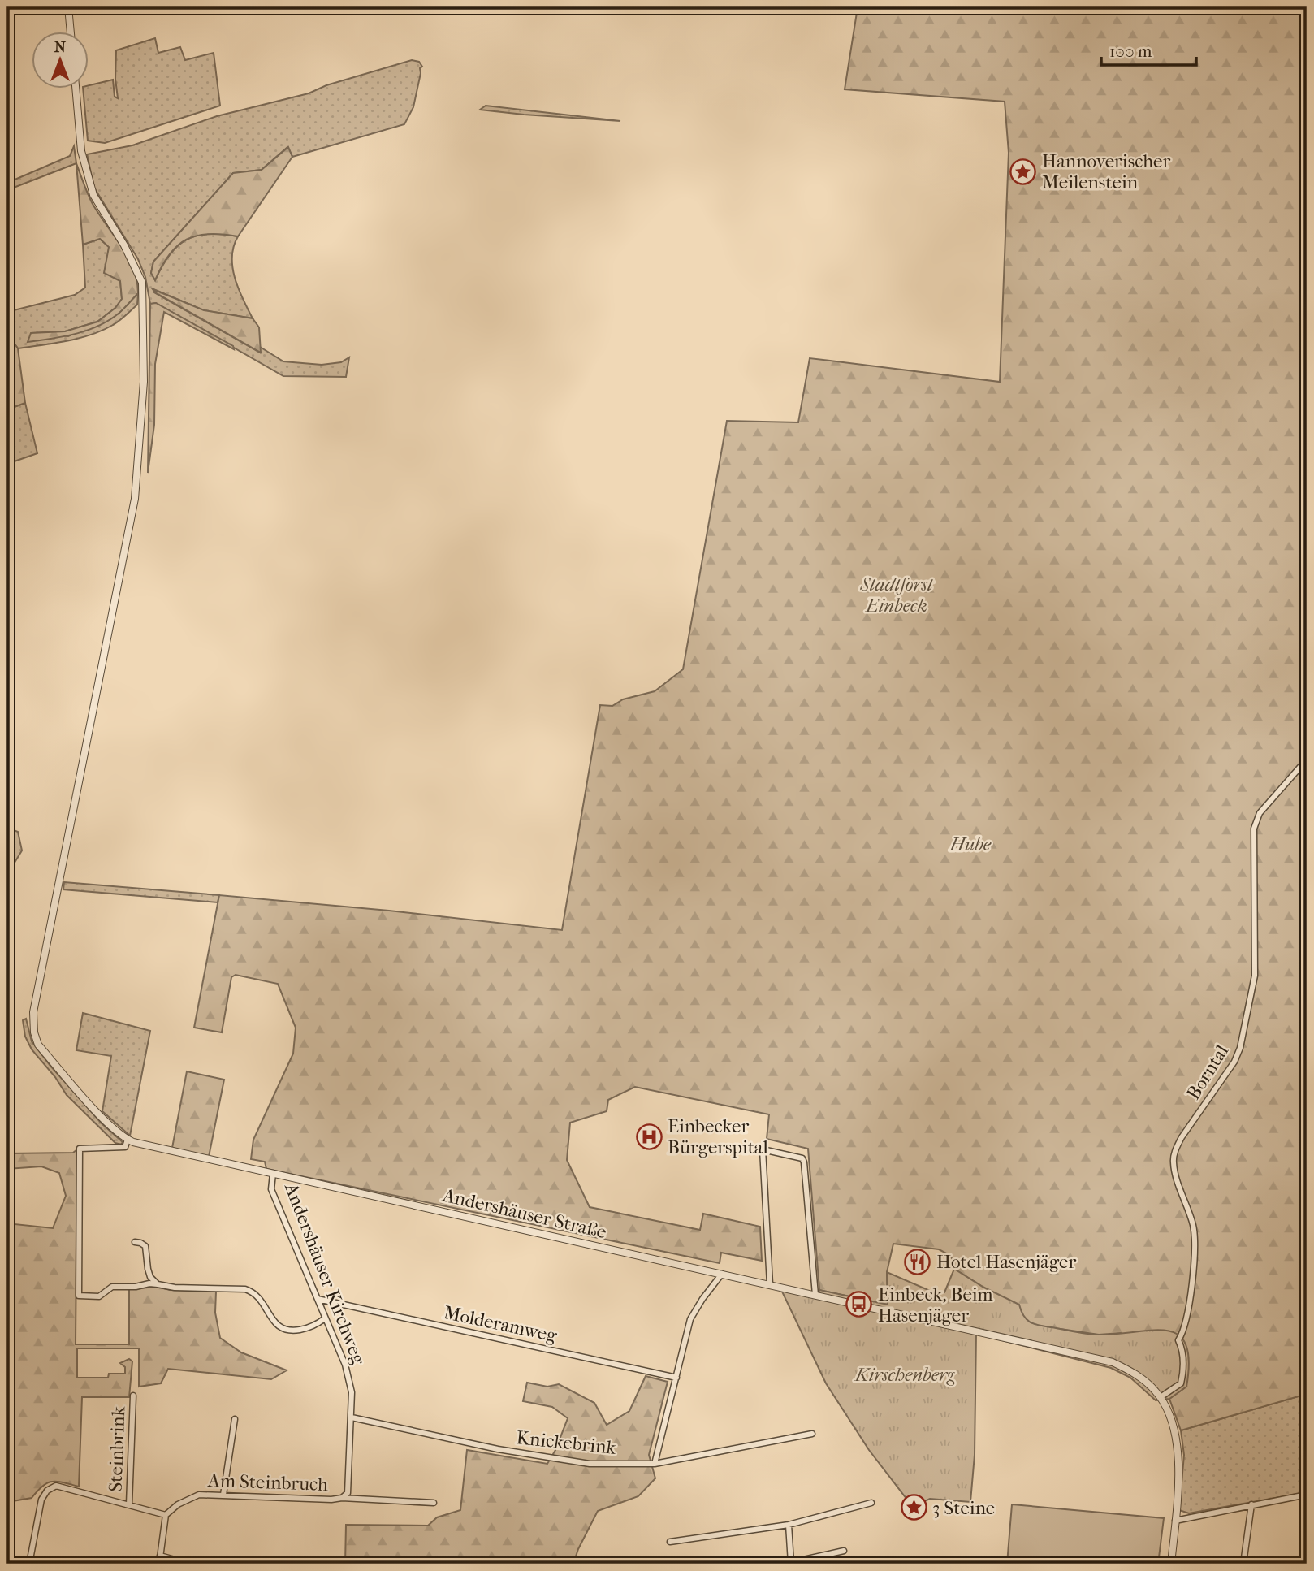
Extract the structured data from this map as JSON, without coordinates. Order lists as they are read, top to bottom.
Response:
{
  "streets": {
    "street": [
      "Borntal",
      "Andershäuser Straße",
      "Andershäuser Kirchweg",
      "Molderamweg",
      "Knickebrink",
      "Steinbrink",
      "Am Steinbruch"
    ]
  },
  "crossings": [
    ["Borntal", "Andershäuser Straße"],
    ["Andershäuser Straße", "Andershäuser Kirchweg"],
    ["Andershäuser Kirchweg", "Molderamweg"],
    ["Andershäuser Kirchweg", "Knickebrink"],
    ["Andershäuser Kirchweg", "Am Steinbruch"]
  ],
  "parks": ["Stadtforst Einbeck", "Hube", "Kirschenberg"],
  "places": {
    "place": ["Hannoverischer Meilenstein", "3 Steine"],
    "hospital": ["Einbecker Bürgerspital"],
    "restaurant": ["Hotel Hasenjäger"],
    "bus stop": ["Einbeck, Beim Hasenjäger"]
  },
  "scale_bar": "100 m",
  "north": "top"
}
